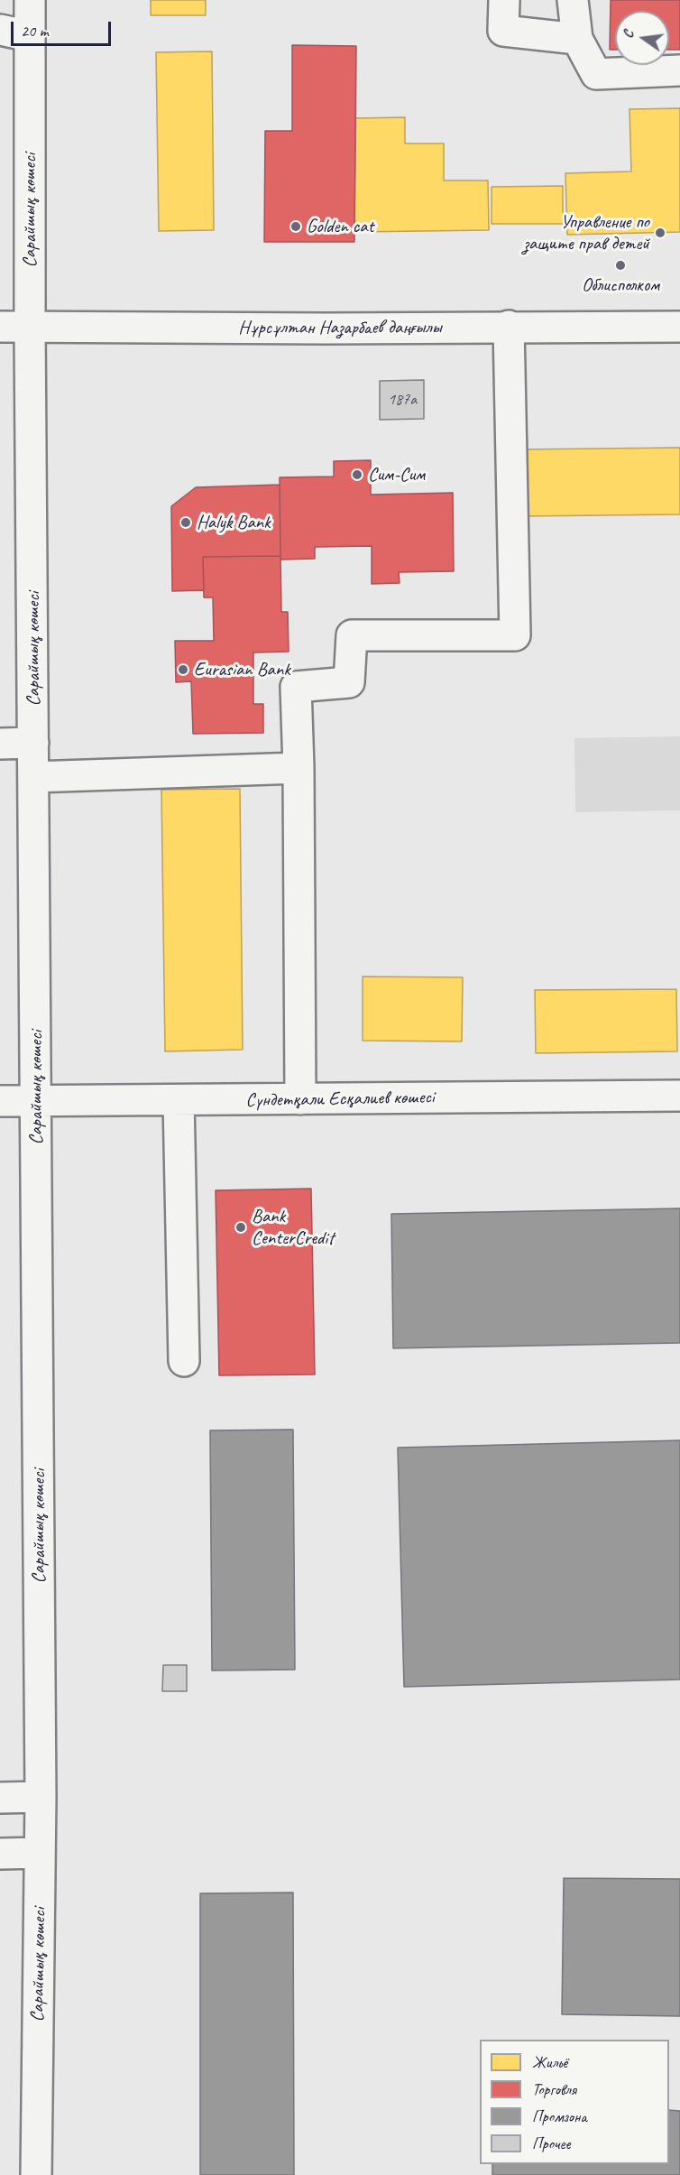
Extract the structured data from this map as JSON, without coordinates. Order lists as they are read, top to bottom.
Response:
{
  "streets": {
    "street": ["Сарайшық көшесі", "Нұрсұлтан Назарбаев даңғылы", "Сүндетқали Есқалиев көшесі"]
  },
  "crossings": [
    ["Сарайшық көшесі", "Нұрсұлтан Назарбаев даңғылы"],
    ["Сарайшық көшесі", "Сүндетқали Есқалиев көшесі"]
  ],
  "places": [
    "Golden cat",
    "Управление по защите прав детей",
    "Облисполком",
    "Сим-Сим",
    "Halyk Bank",
    "Eurasian Bank",
    "Bank CenterCredit"
  ],
  "house_numbers": ["187а"],
  "legend": [
    "Жильё",
    "Торговля",
    "Промзона",
    "Прочее"
  ],
  "scale_bar": "20 m",
  "north": "left"
}
